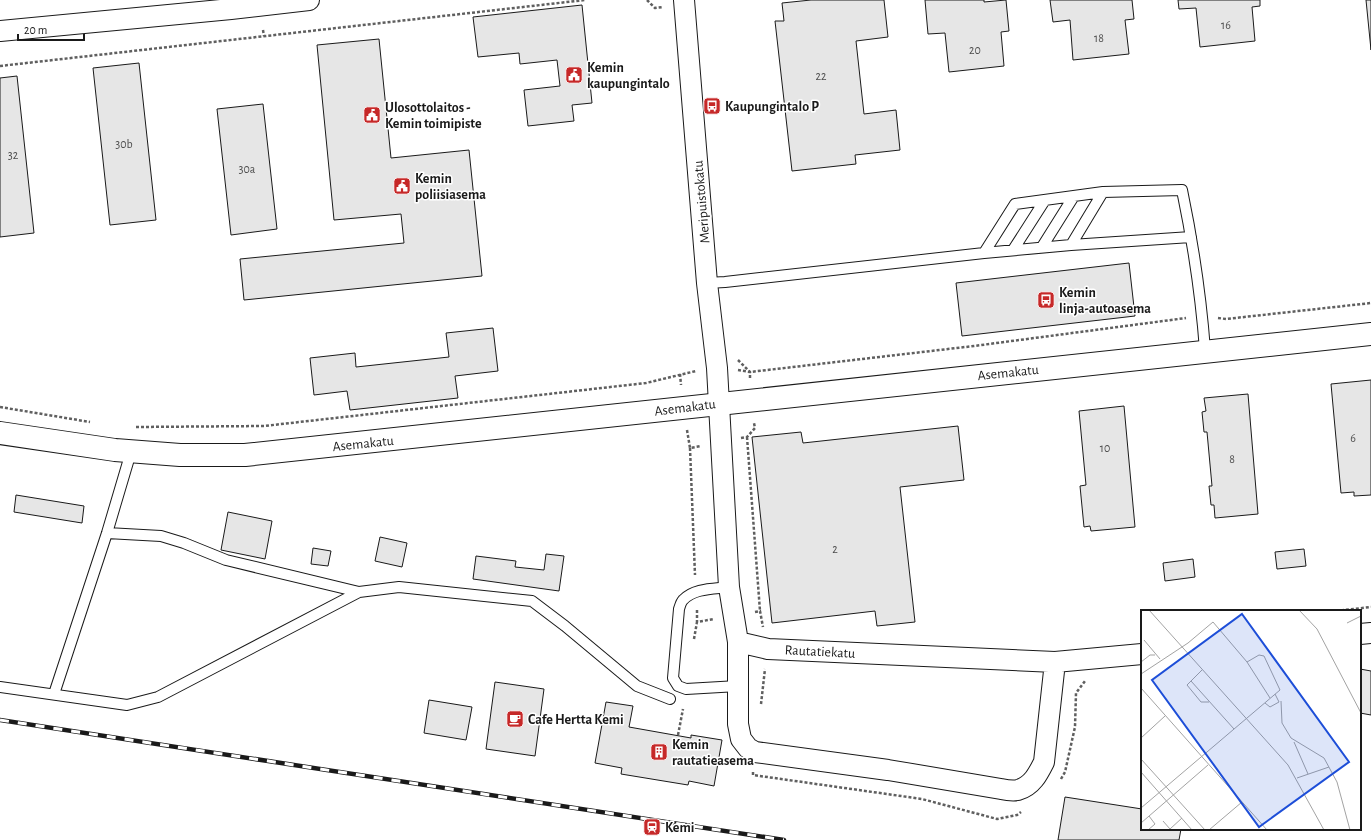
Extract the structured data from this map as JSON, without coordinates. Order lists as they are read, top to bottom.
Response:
{
  "streets": {
    "main road": ["Asemakatu"],
    "street": ["Meripuistokatu", "Rautatiekatu"]
  },
  "crossings": [
    ["Meripuistokatu", "Asemakatu"]
  ],
  "places": {
    "public building": ["Kemin kaupungintalo", "Ulosottolaitos - Kemin toimipiste", "Kemin poliisiasema"],
    "bus stop": ["Kaupungintalo P", "Kemin linja-autoasema"],
    "cafe": ["Cafe Hertta Kemi"],
    "building": ["Kemin rautatieasema"],
    "station": ["Kemi"]
  },
  "house_numbers": [
    "16",
    "18",
    "20",
    "22",
    "30b",
    "32",
    "30a",
    "6",
    "10",
    "8",
    "2"
  ],
  "scale_bar": "20 m"
}
